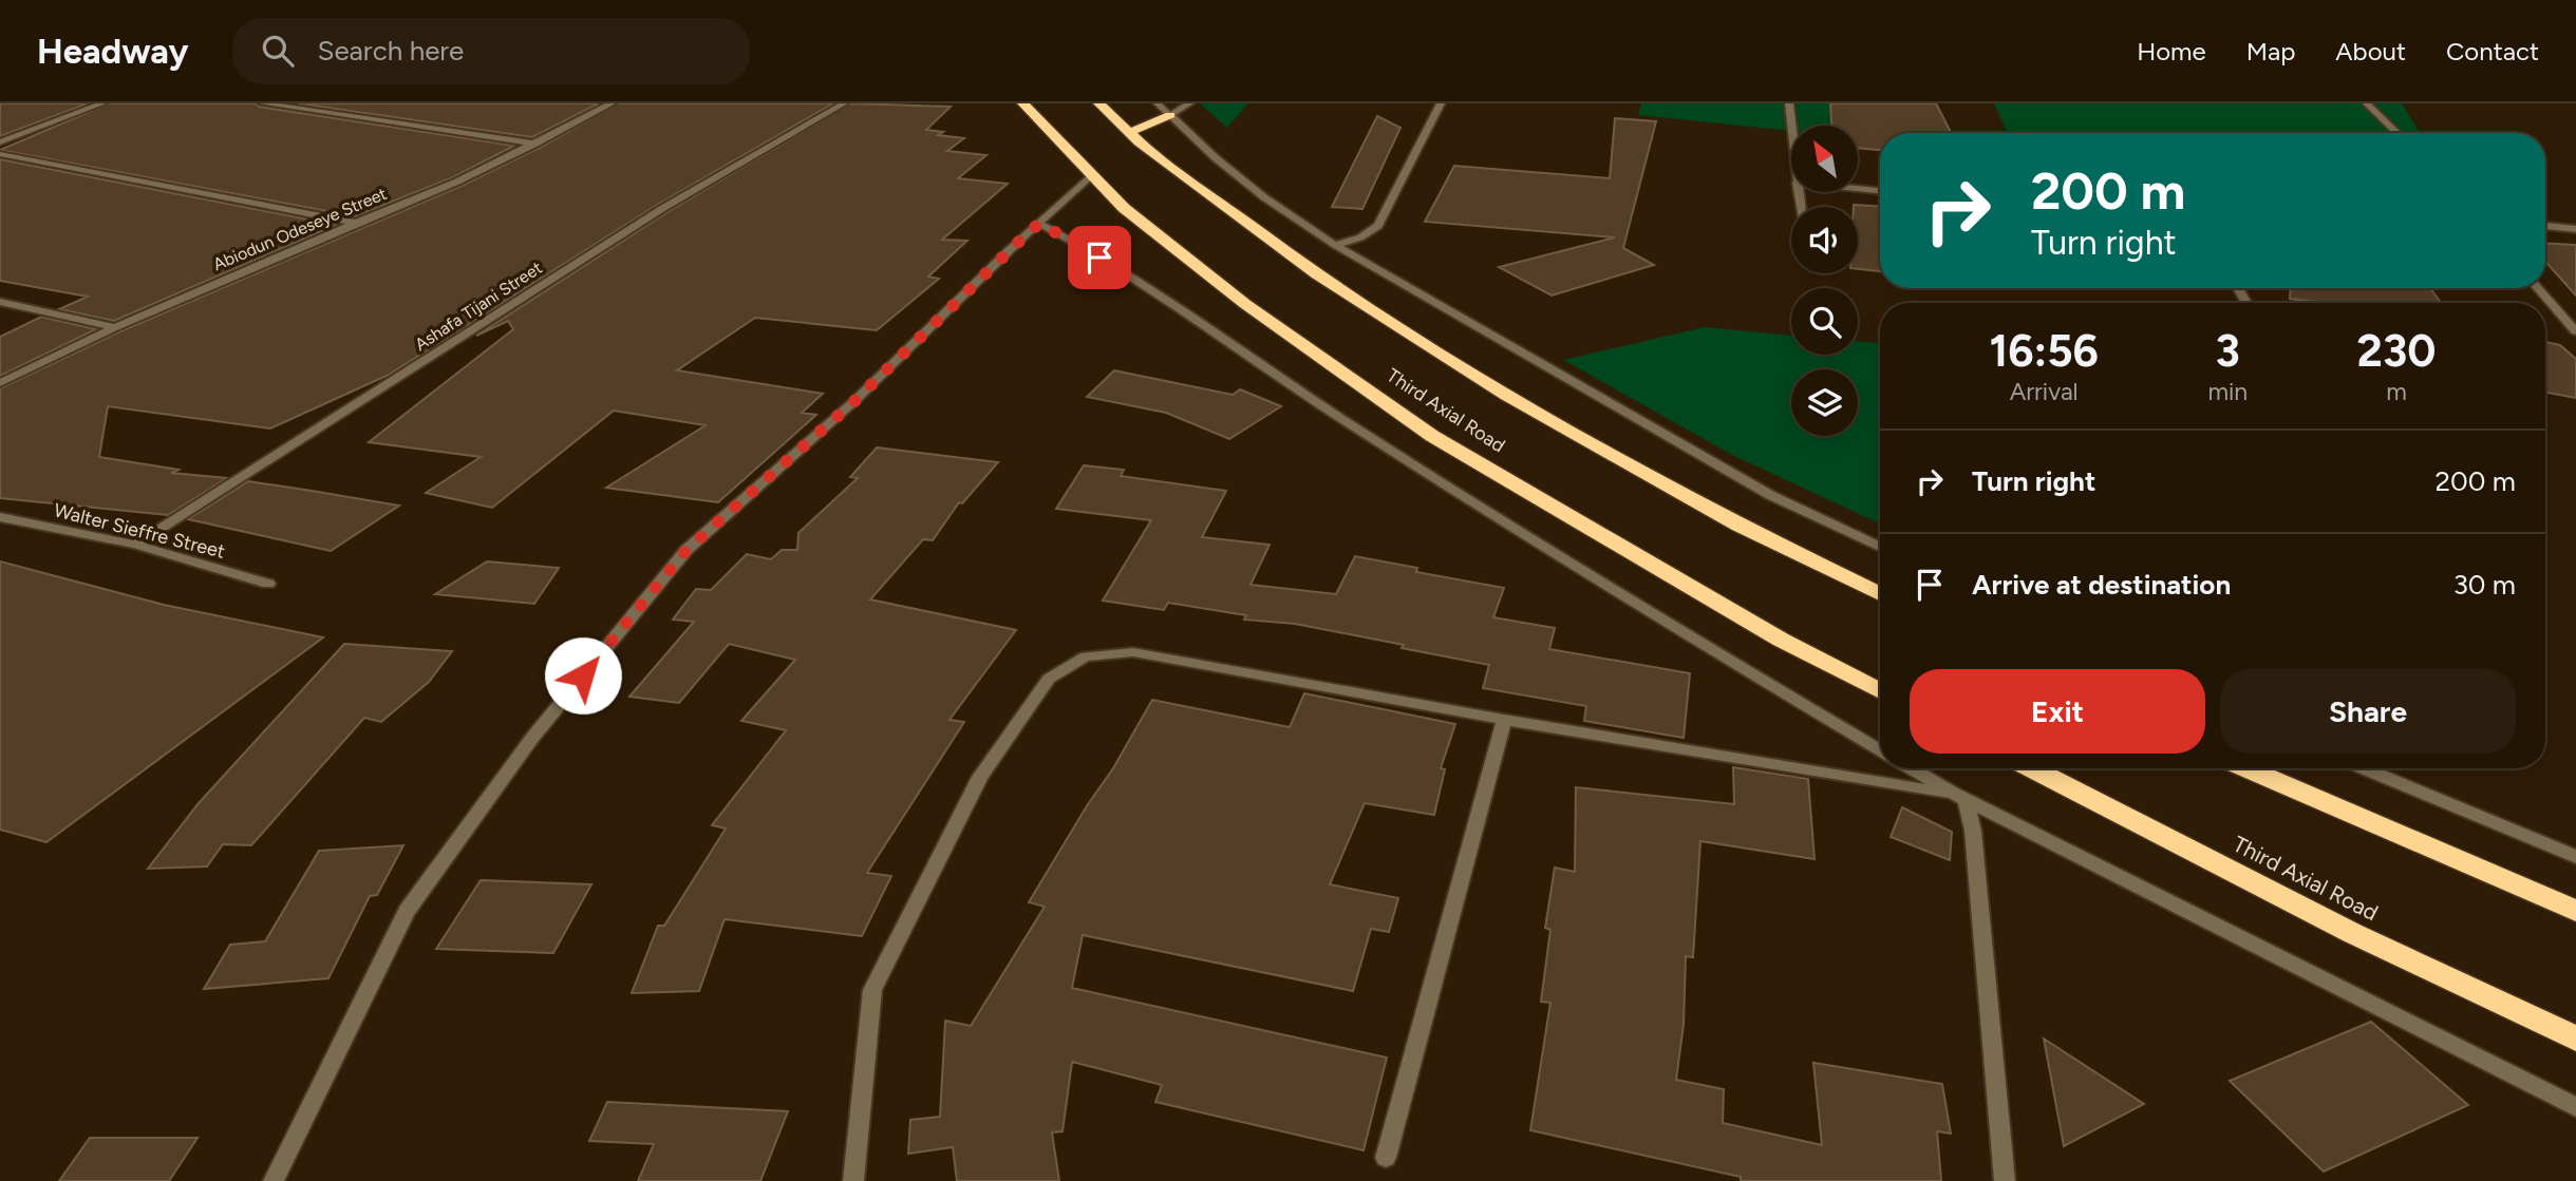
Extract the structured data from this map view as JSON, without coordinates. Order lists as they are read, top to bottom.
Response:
{
  "streets": {
    "highway": ["Third Axial Road"],
    "street": ["Abiodun Odeseye Street", "Ashafa Tijani Street", "Walter Sieffre Street"]
  },
  "crossings": [
    ["Ashafa Tijani Street", "Walter Sieffre Street"]
  ],
  "north": "top left",
  "page": {
    "header": "Headway",
    "search": "Search here",
    "nav": [
      "Home",
      "Map",
      "About",
      "Contact"
    ],
    "turn": ["200 m", "Turn right"],
    "eta": [
      "16:56",
      "Arrival",
      "3",
      "min",
      "230",
      "m"
    ],
    "list": [
      {
        "name": "Turn right",
        "value": "200 m"
      },
      {
        "name": "Arrive at destination",
        "value": "30 m"
      }
    ],
    "buttons": ["Exit", "Share"]
  }
}
